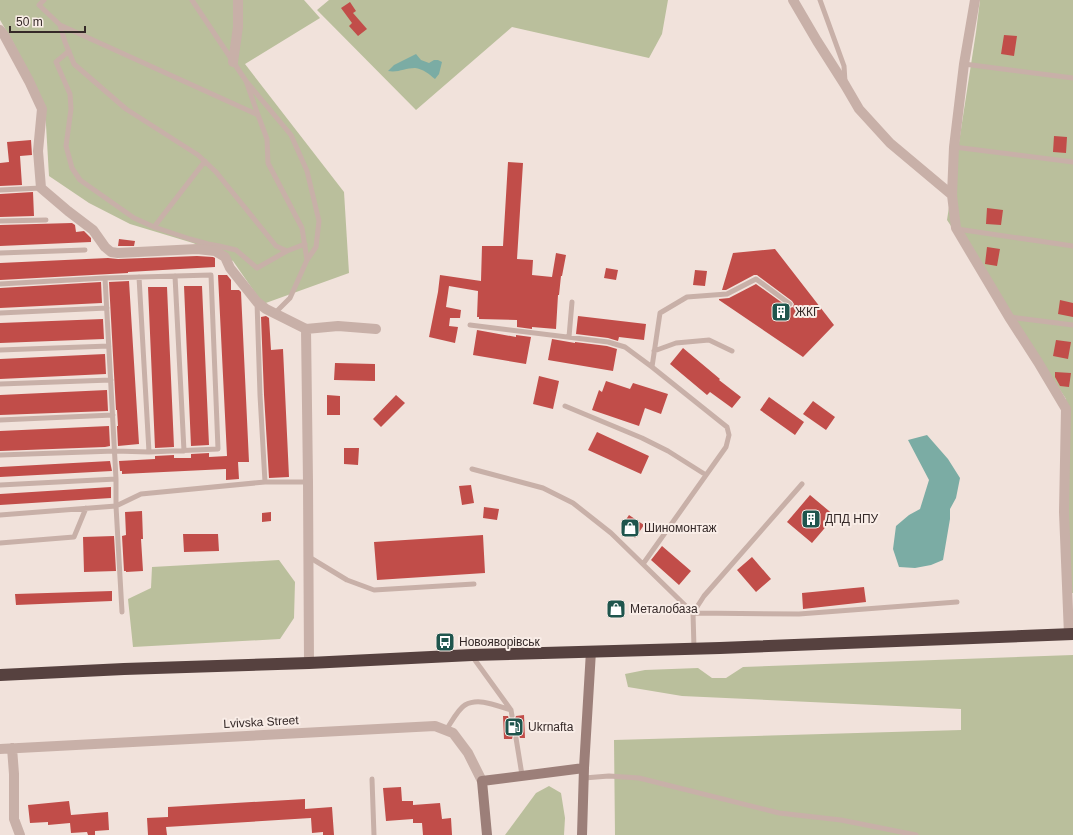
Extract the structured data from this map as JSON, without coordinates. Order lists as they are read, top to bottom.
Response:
{
  "streets": {
    "street": ["Lvivska Street"]
  },
  "places": {
    "building": ["ЖКГ", "ДПД НПУ"],
    "shop": ["Шиномонтаж", "Металобаза"],
    "bus stop": ["Новояворівськ"],
    "fuel station": ["Ukrnafta"]
  },
  "scale_bar": "50 m"
}
